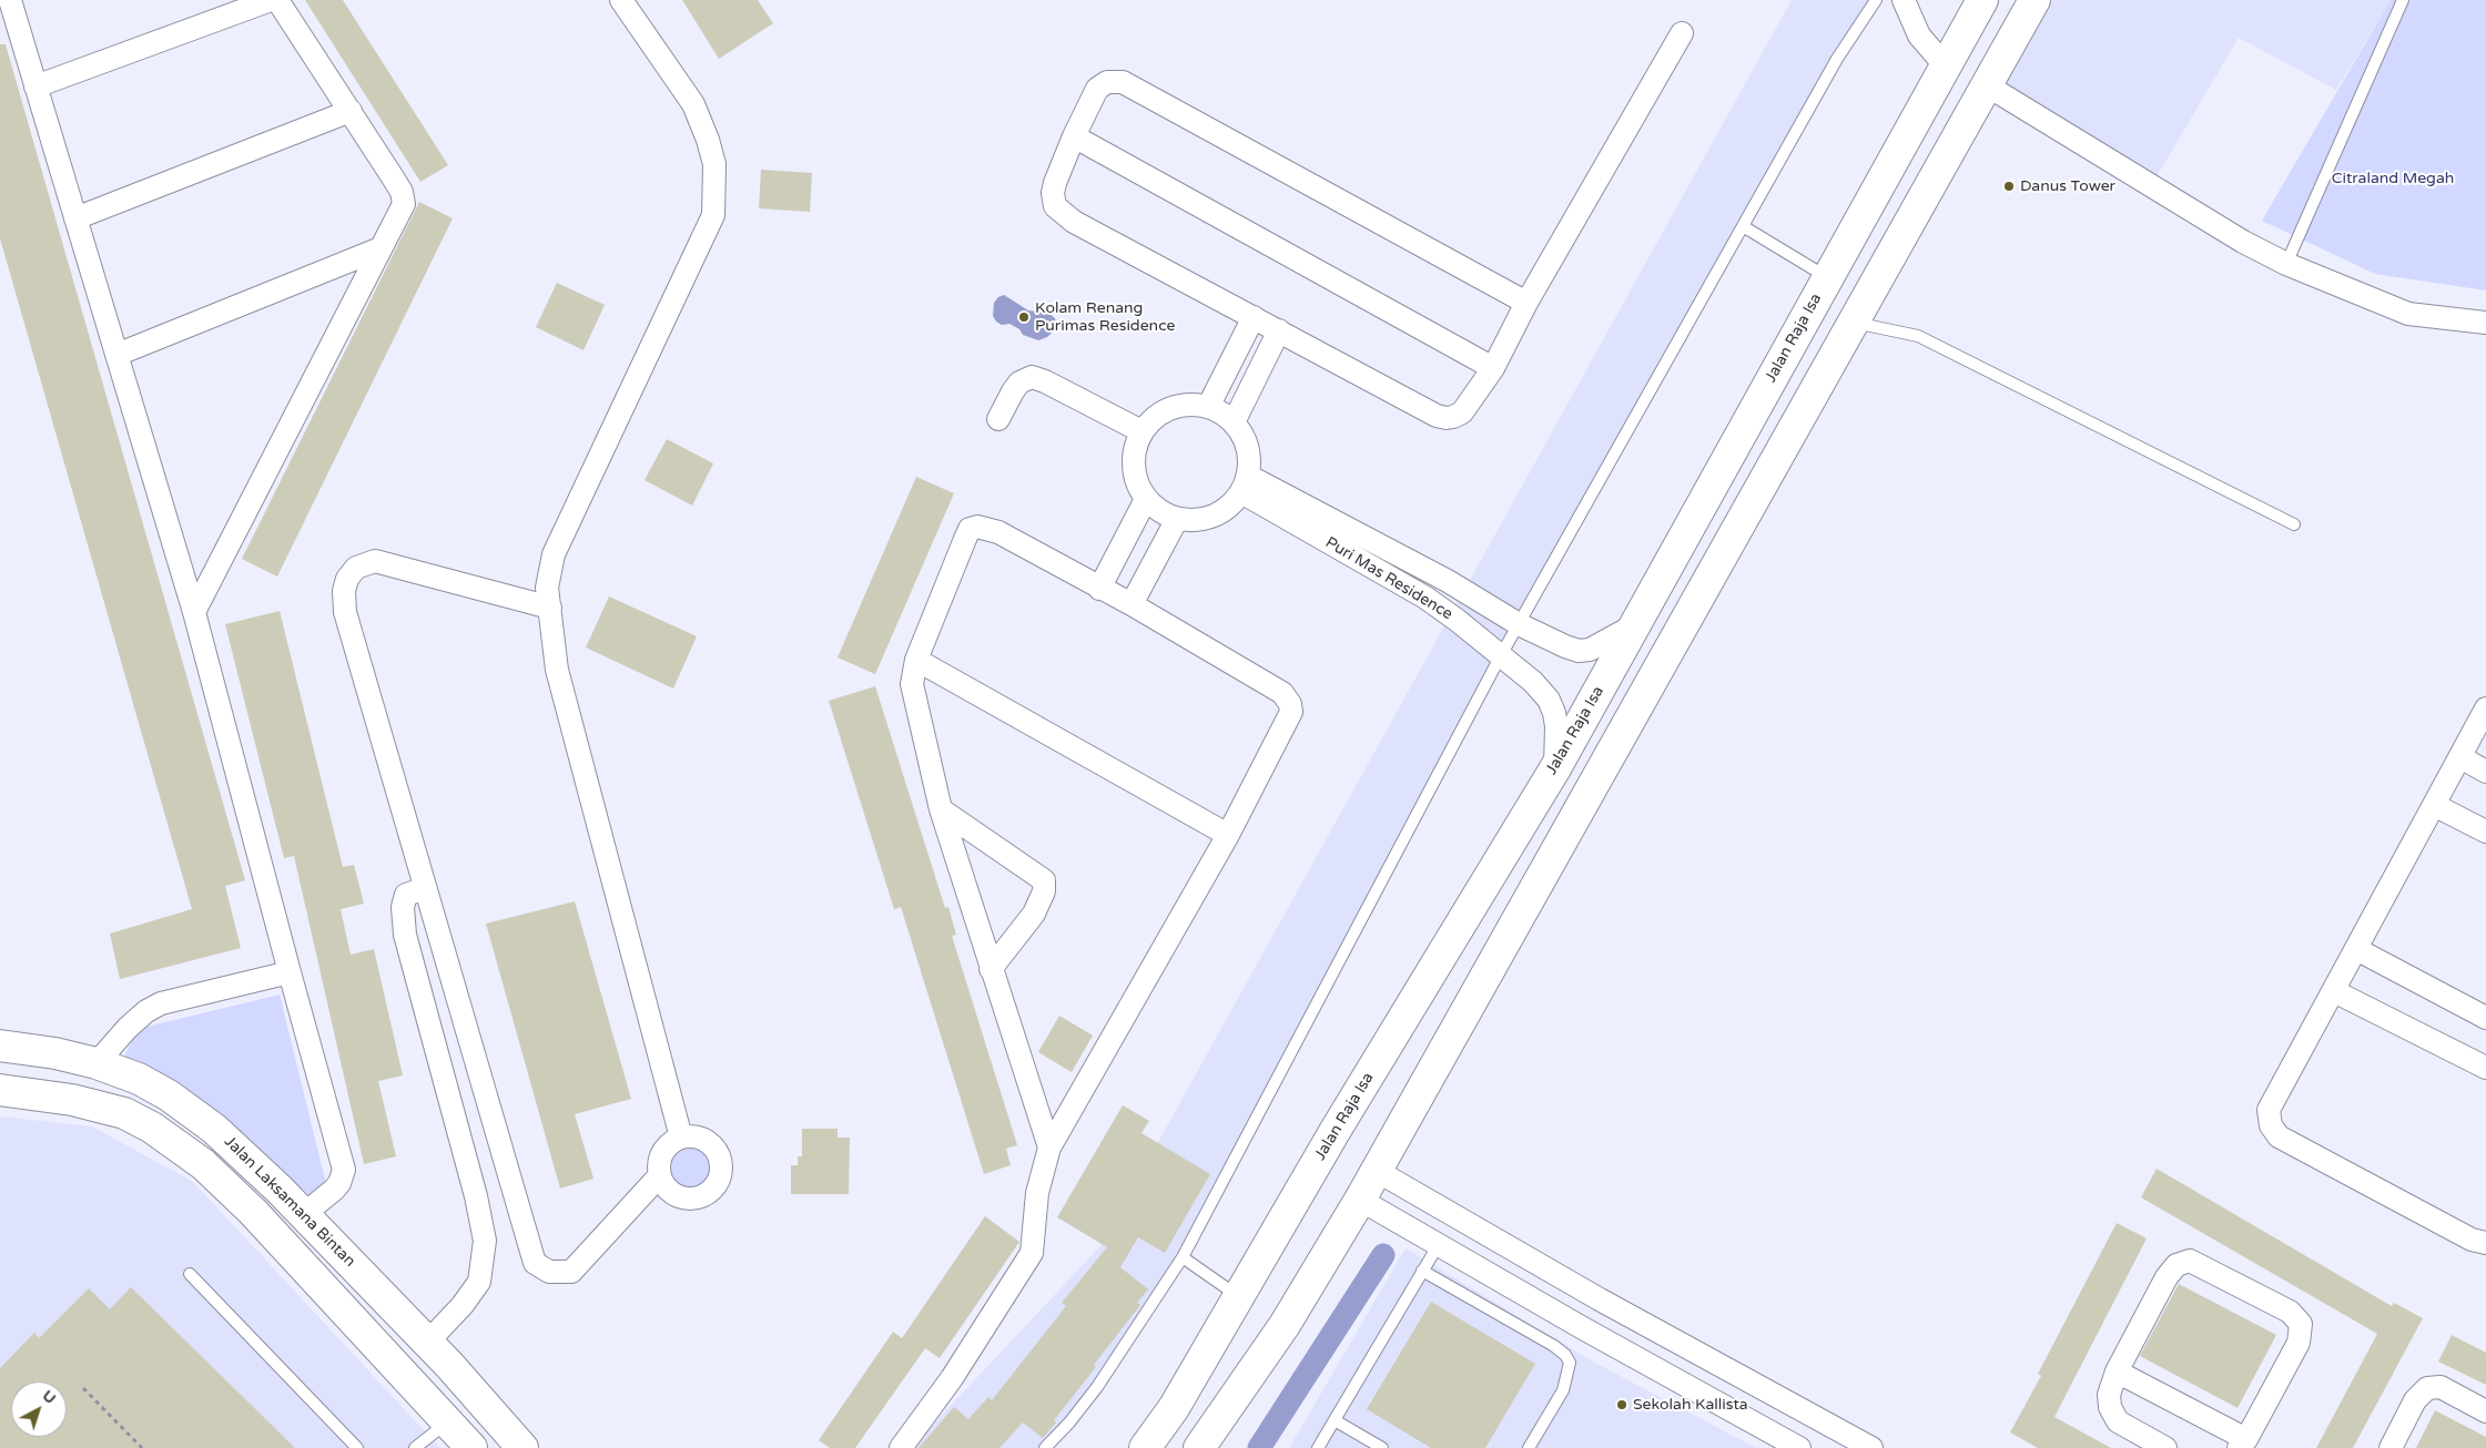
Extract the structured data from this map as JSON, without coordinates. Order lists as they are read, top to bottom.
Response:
{
  "streets": {
    "main road": ["Jalan Raja Isa", "Jalan Laksamana Bintan"],
    "street": ["Puri Mas Residence"]
  },
  "crossings": [
    ["Jalan Raja Isa", "Puri Mas Residence"]
  ],
  "parks": ["Citraland Megah"],
  "places": ["Danus Tower", "Kolam Renang Purimas Residence", "Sekolah Kallista"],
  "north": "top right"
}
